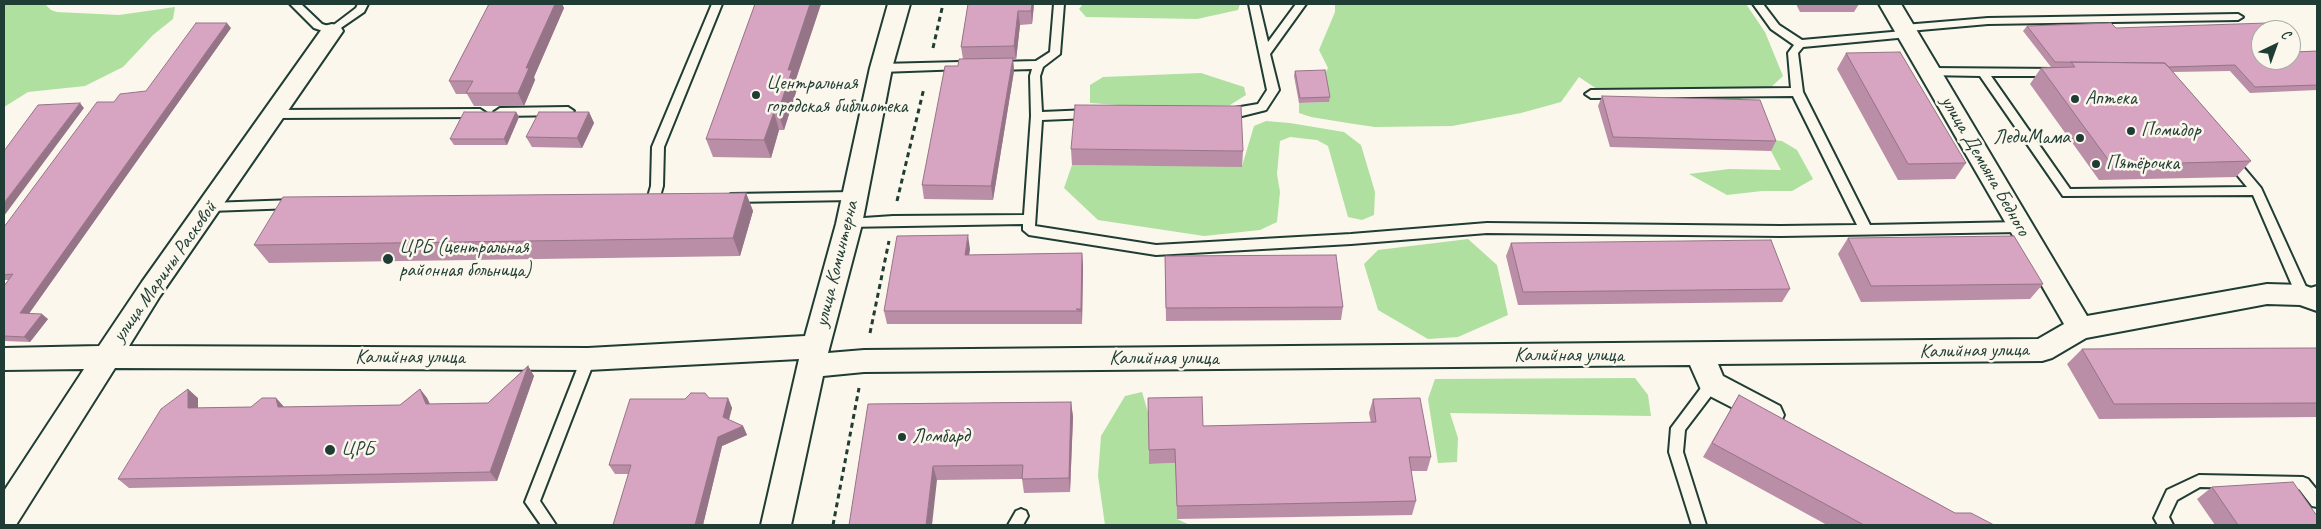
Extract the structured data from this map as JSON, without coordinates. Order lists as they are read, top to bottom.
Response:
{
  "streets": {
    "street": [
      "улица Демьяна Бедного",
      "улица Коминтерна",
      "улица Марины Расковой",
      "Калийная улица"
    ]
  },
  "crossings": [
    ["улица Демьяна Бедного", "Калийная улица"],
    ["улица Коминтерна", "Калийная улица"],
    ["улица Марины Расковой", "Калийная улица"]
  ],
  "places": [
    "Центральная городская библиотека",
    "Аптека",
    "Помидор",
    "ЛедиМама",
    "Пятёрочка",
    "ЦРБ (центральная районная больница)",
    "Ломбард",
    "ЦРБ"
  ],
  "north": "top right"
}
